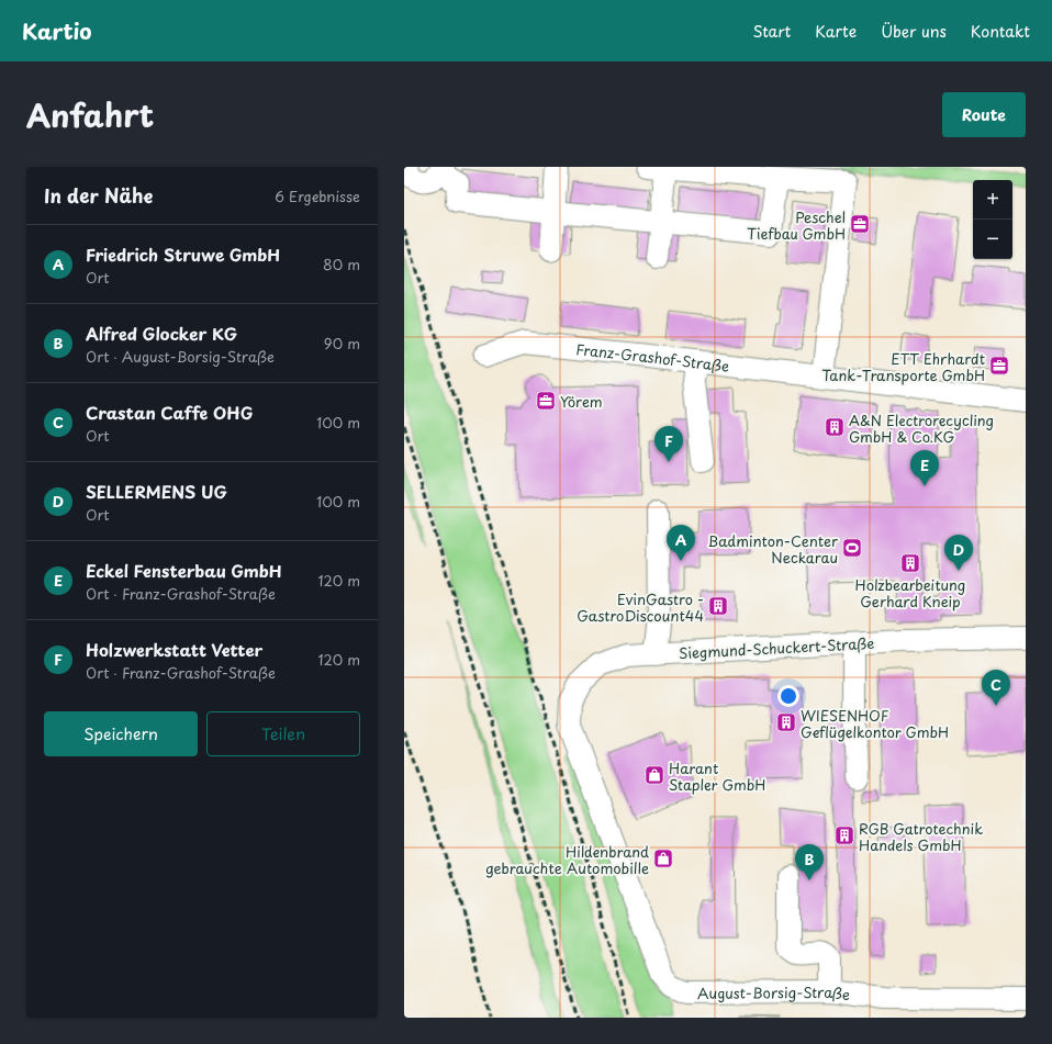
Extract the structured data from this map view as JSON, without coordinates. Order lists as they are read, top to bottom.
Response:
{
  "streets": {
    "street": ["Franz-Grashof-Straße", "Siegmund-Schuckert-Straße", "August-Borsig-Straße"]
  },
  "crossings": [
    ["Siegmund-Schuckert-Straße", "August-Borsig-Straße"]
  ],
  "places": {
    "office": ["Peschel Tiefbau GmbH", "ETT Ehrhardt Tank-Transporte GmbH", "Yörem"],
    "building": [
      "A&N Electrorecycling GmbH & Co.KG",
      "Holzbearbeitung Gerhard Kneip",
      "EvinGastro - GastroDiscount44",
      "WIESENHOF Geflügelkontor GmbH",
      "RGB Gatrotechnik Handels GmbH"
    ],
    "sports": ["Badminton-Center Neckarau"],
    "shop": ["Harant Stapler GmbH", "Hildenbrand gebrauchte Automobille"]
  },
  "page": {
    "header": "Kartio",
    "nav": [
      "Start",
      "Karte",
      "Über uns",
      "Kontakt"
    ],
    "title": "Anfahrt",
    "buttons": [
      "Route",
      ["Speichern", "Teilen"]
    ],
    "heading": ["In der Nähe", "6 Ergebnisse"],
    "map_buttons": ["+", "−"],
    "list": [
      {
        "mark": "A",
        "name": "Friedrich Struwe GmbH",
        "note": "Ort",
        "value": "80 m"
      },
      {
        "mark": "B",
        "name": "Alfred Glocker KG",
        "note": "Ort · August-Borsig-Straße",
        "value": "90 m"
      },
      {
        "mark": "C",
        "name": "Crastan Caffe OHG",
        "note": "Ort",
        "value": "100 m"
      },
      {
        "mark": "D",
        "name": "SELLERMENS UG",
        "note": "Ort",
        "value": "100 m"
      },
      {
        "mark": "E",
        "name": "Eckel Fensterbau GmbH",
        "note": "Ort · Franz-Grashof-Straße",
        "value": "120 m"
      },
      {
        "mark": "F",
        "name": "Holzwerkstatt Vetter",
        "note": "Ort · Franz-Grashof-Straße",
        "value": "120 m"
      }
    ],
    "pins": [
      "F",
      "E",
      "A",
      "D",
      "C",
      "B"
    ]
  }
}
